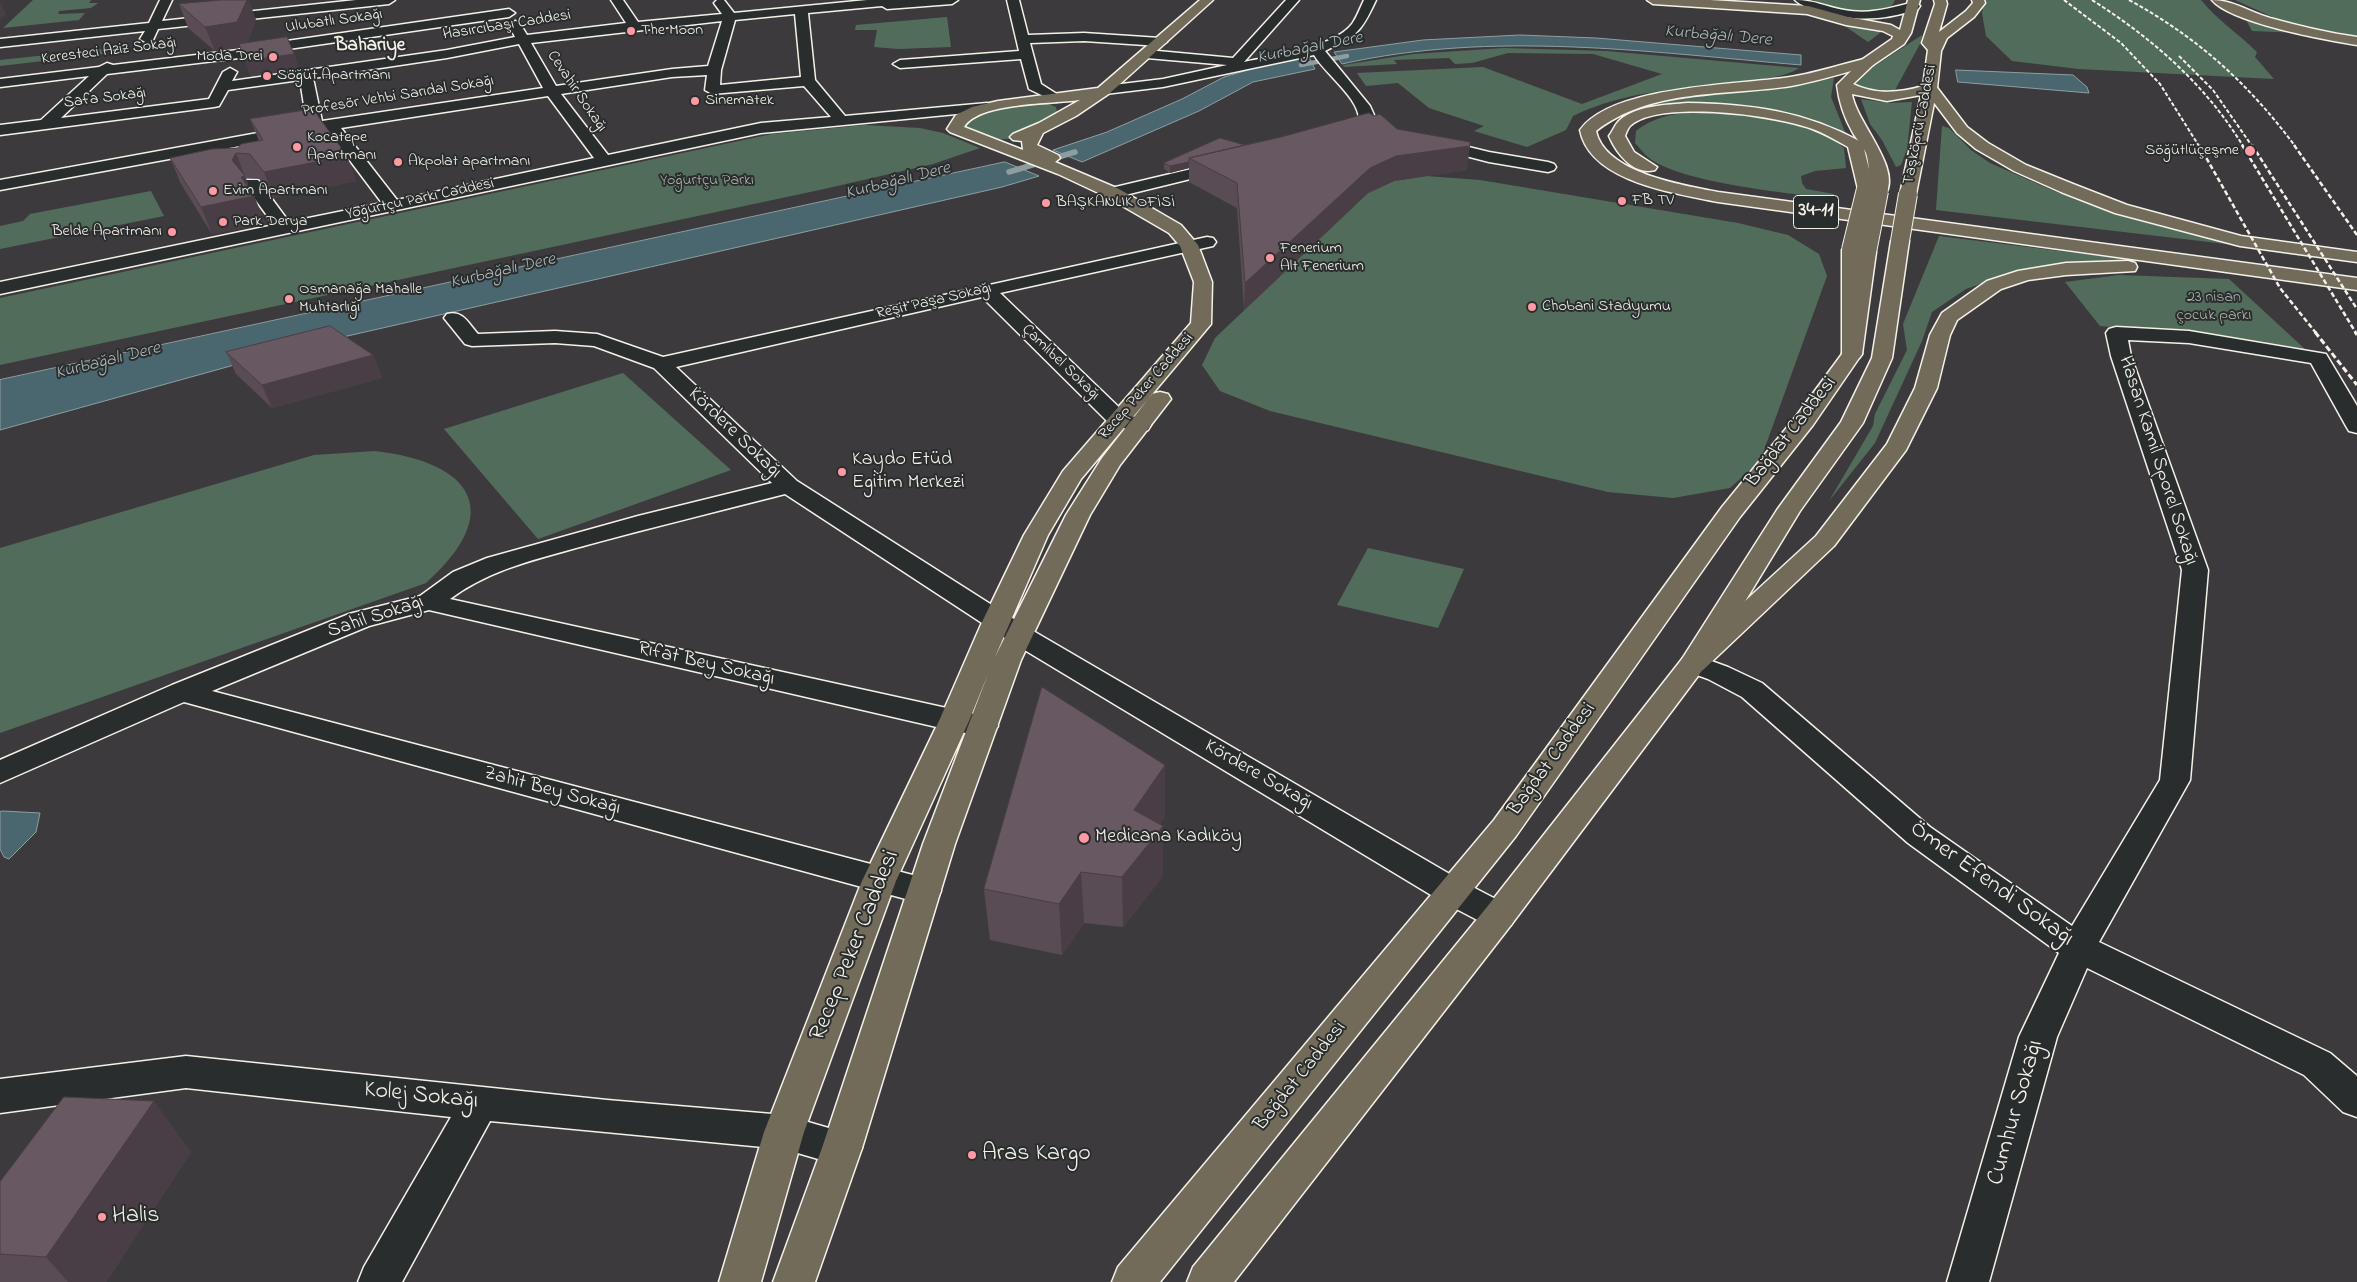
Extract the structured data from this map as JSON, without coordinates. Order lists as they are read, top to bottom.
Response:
{
  "streets": {
    "main road": [
      "Taşköprü Caddesi",
      "Yoğurtçu Parkı Caddesi",
      "34-11",
      "Recep Peker Caddesi",
      "Bağdat Caddesi"
    ],
    "street": [
      "Ulubatlı Sokağı",
      "Hasırcıbaşı Caddesi",
      "Keresteci Aziz Sokağı",
      "Cevahir Sokağı",
      "Profesör Vehbi Sarıdal Sokağı",
      "Safa Sokağı",
      "Reşit Paşa Sokağı",
      "Çamlıbel Sokağı",
      "Kördere Sokağı",
      "Hasan Kamil Sporel Sokağı",
      "Sahil Sokağı",
      "Rıfat Bey Sokağı",
      "Zahit Bey Sokağı",
      "Ömer Efendi Sokağı",
      "Kolej Sokağı",
      "Cumhur Sokağı"
    ]
  },
  "crossings": [
    ["Ulubatlı Sokağı", "Keresteci Aziz Sokağı"],
    ["Ulubatlı Sokağı", "Cevahir Sokağı"],
    ["Hasırcıbaşı Caddesi", "Cevahir Sokağı"],
    ["Hasırcıbaşı Caddesi", "Safa Sokağı"],
    ["Cevahir Sokağı", "Profesör Vehbi Sarıdal Sokağı"],
    ["Cevahir Sokağı", "Yoğurtçu Parkı Caddesi"],
    ["Taşköprü Caddesi", "34-11"],
    ["Taşköprü Caddesi", "Bağdat Caddesi"],
    ["Yoğurtçu Parkı Caddesi", "Recep Peker Caddesi"],
    ["34-11", "Bağdat Caddesi"],
    ["Reşit Paşa Sokağı", "Çamlıbel Sokağı"],
    ["Reşit Paşa Sokağı", "Recep Peker Caddesi"],
    ["Reşit Paşa Sokağı", "Kördere Sokağı"],
    ["Çamlıbel Sokağı", "Recep Peker Caddesi"],
    ["Recep Peker Caddesi", "Kördere Sokağı"],
    ["Recep Peker Caddesi", "Rıfat Bey Sokağı"],
    ["Recep Peker Caddesi", "Zahit Bey Sokağı"],
    ["Recep Peker Caddesi", "Kolej Sokağı"],
    ["Bağdat Caddesi", "Kördere Sokağı"],
    ["Bağdat Caddesi", "Ömer Efendi Sokağı"],
    ["Kördere Sokağı", "Sahil Sokağı"],
    ["Hasan Kamil Sporel Sokağı", "Ömer Efendi Sokağı"],
    ["Hasan Kamil Sporel Sokağı", "Cumhur Sokağı"],
    ["Sahil Sokağı", "Rıfat Bey Sokağı"],
    ["Sahil Sokağı", "Zahit Bey Sokağı"],
    ["Ömer Efendi Sokağı", "Cumhur Sokağı"]
  ],
  "districts": ["Bahariye"],
  "water": ["Kurbağalı Dere"],
  "parks": ["Yoğurtçu Parkı", "23 nisan çocuk parkı"],
  "places": [
    "The Moon",
    "Moda Drei",
    "Söğüt Apartmanı",
    "Sinematek",
    "Kocatepe Apartmanı",
    "Söğütlüçeşme",
    "Akpolat apartmanı",
    "Evim Apartmanı",
    "FB TV",
    "BAŞKANLIK OFİSİ",
    "Park Derya",
    "Belde Apartmanı",
    "Fenerium Alt Fenerium",
    "Osmanağa Mahalle Muhtarlığı",
    "Chobani Stadyumu",
    "Kaydo Etüd Egitim Merkezi",
    "Medicana Kadıköy",
    "Aras Kargo",
    "Halis"
  ]
}
